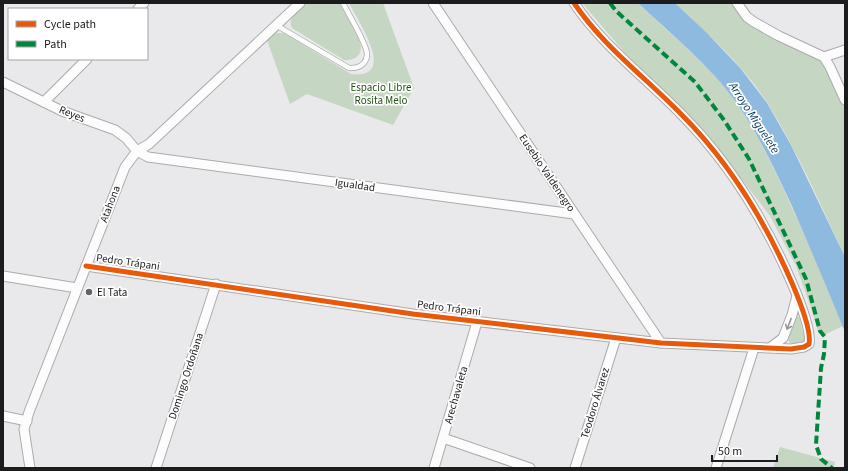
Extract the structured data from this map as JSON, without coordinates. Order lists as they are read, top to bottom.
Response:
{
  "streets": {
    "street": [
      "Reyes",
      "Eusebio Valdenegro",
      "Igualdad",
      "Atahona",
      "Pedro Trápani",
      "Domingo Ordoñana",
      "Arechavaleta",
      "Teodoro Álvarez"
    ]
  },
  "crossings": [
    ["Reyes", "Igualdad"],
    ["Reyes", "Atahona"],
    ["Eusebio Valdenegro", "Igualdad"],
    ["Eusebio Valdenegro", "Pedro Trápani"],
    ["Igualdad", "Atahona"],
    ["Atahona", "Pedro Trápani"],
    ["Pedro Trápani", "Domingo Ordoñana"],
    ["Pedro Trápani", "Arechavaleta"],
    ["Pedro Trápani", "Teodoro Álvarez"]
  ],
  "water": ["Arroyo Miguelete"],
  "parks": ["Espacio Libre Rosita Melo"],
  "places": ["El Tata"],
  "legend": ["Cycle path", "Path"],
  "scale_bar": "50 m"
}
